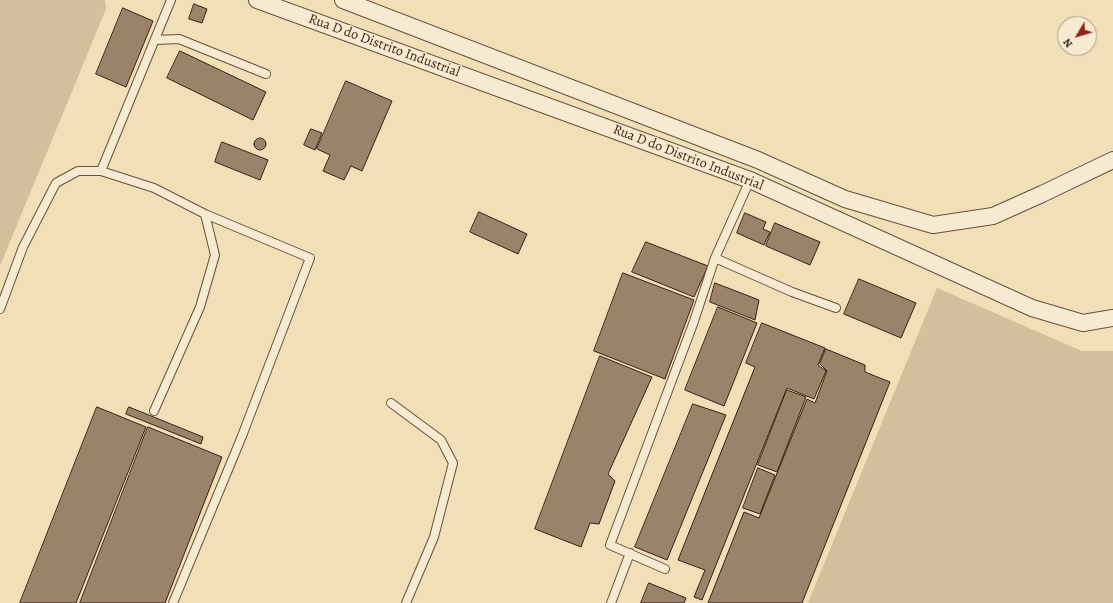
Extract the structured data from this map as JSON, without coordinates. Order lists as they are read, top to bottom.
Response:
{
  "streets": {
    "street": ["Rua D do Distrito Industrial"]
  },
  "north": "bottom left"
}
